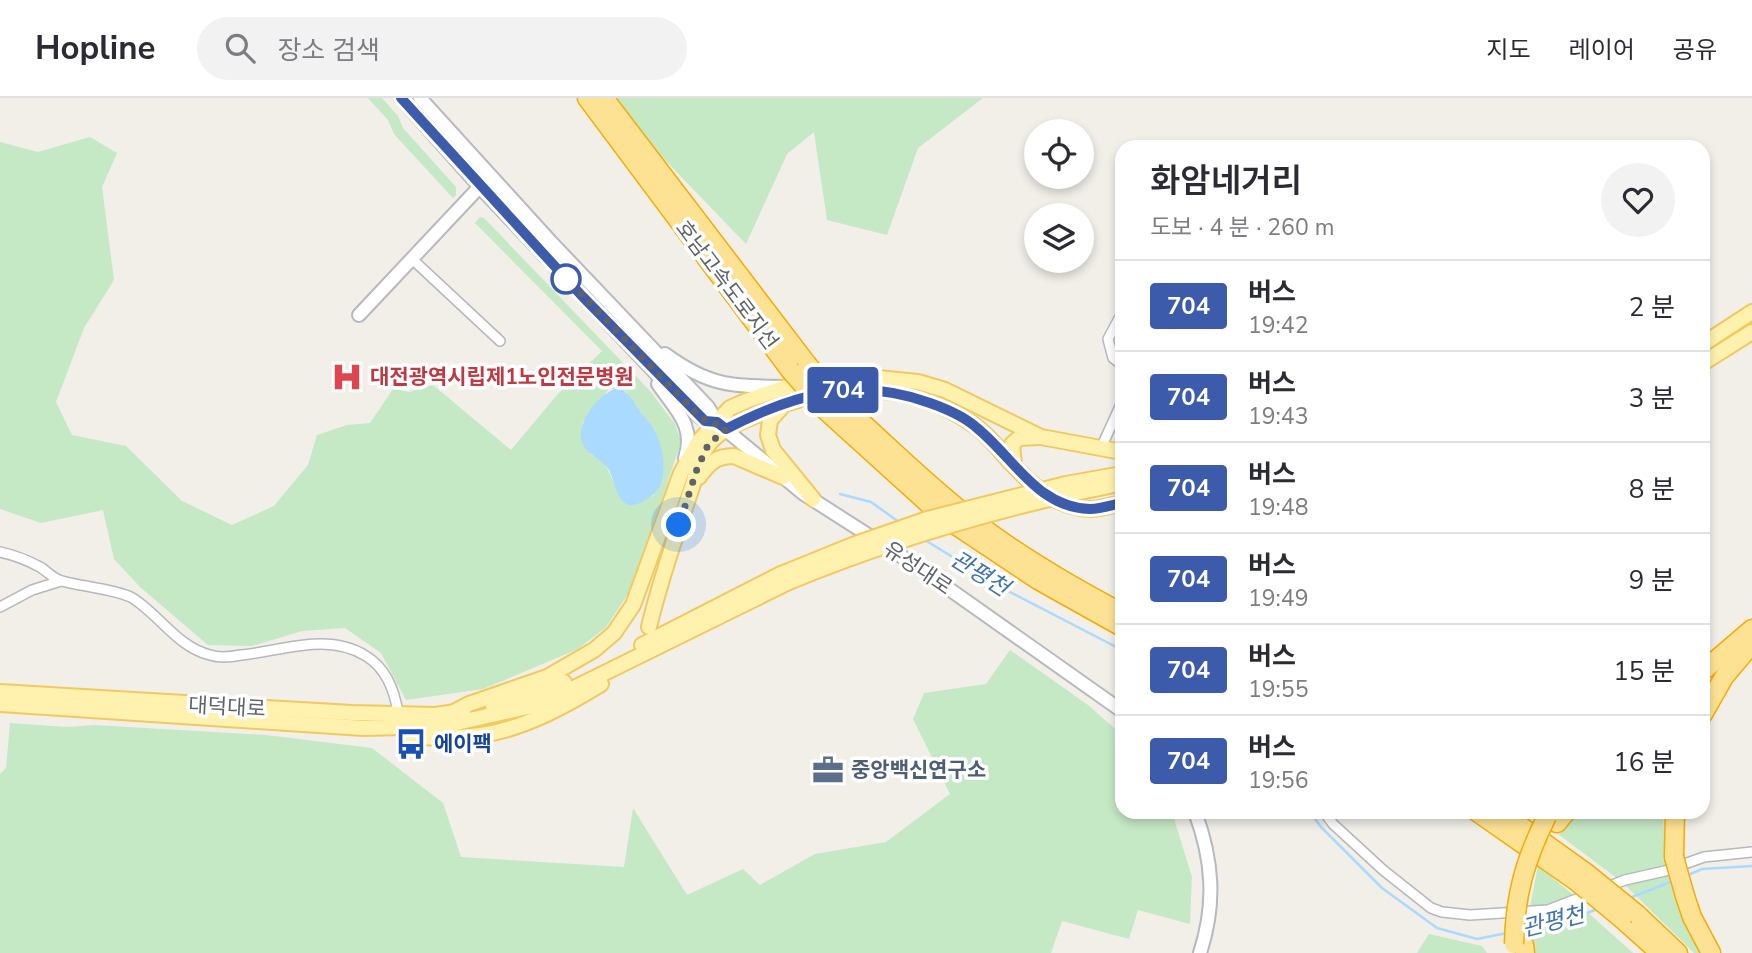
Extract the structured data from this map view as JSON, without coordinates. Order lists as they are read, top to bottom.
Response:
{
  "streets": {
    "highway": ["호남고속도로지선"],
    "main road": ["유성대로", "대덕대로"]
  },
  "water": ["관평천"],
  "places": {
    "hospital": ["대전광역시립제1노인전문병원"],
    "bus stop": ["에이팩"],
    "office": ["중앙백신연구소"]
  },
  "lines": ["bus line 704"],
  "page": {
    "header": "Hopline",
    "search": "장소 검색",
    "nav": ["지도", "레이어", "공유"],
    "on_map": "704",
    "heading": ["화암네거리", "도보 · 4 분 · 260 m"],
    "list": [
      {
        "mark": "704",
        "name": "버스",
        "note": "19:42",
        "value": "2 분"
      },
      {
        "mark": "704",
        "name": "버스",
        "note": "19:43",
        "value": "3 분"
      },
      {
        "mark": "704",
        "name": "버스",
        "note": "19:48",
        "value": "8 분"
      },
      {
        "mark": "704",
        "name": "버스",
        "note": "19:49",
        "value": "9 분"
      },
      {
        "mark": "704",
        "name": "버스",
        "note": "19:55",
        "value": "15 분"
      },
      {
        "mark": "704",
        "name": "버스",
        "note": "19:56",
        "value": "16 분"
      }
    ]
  }
}
